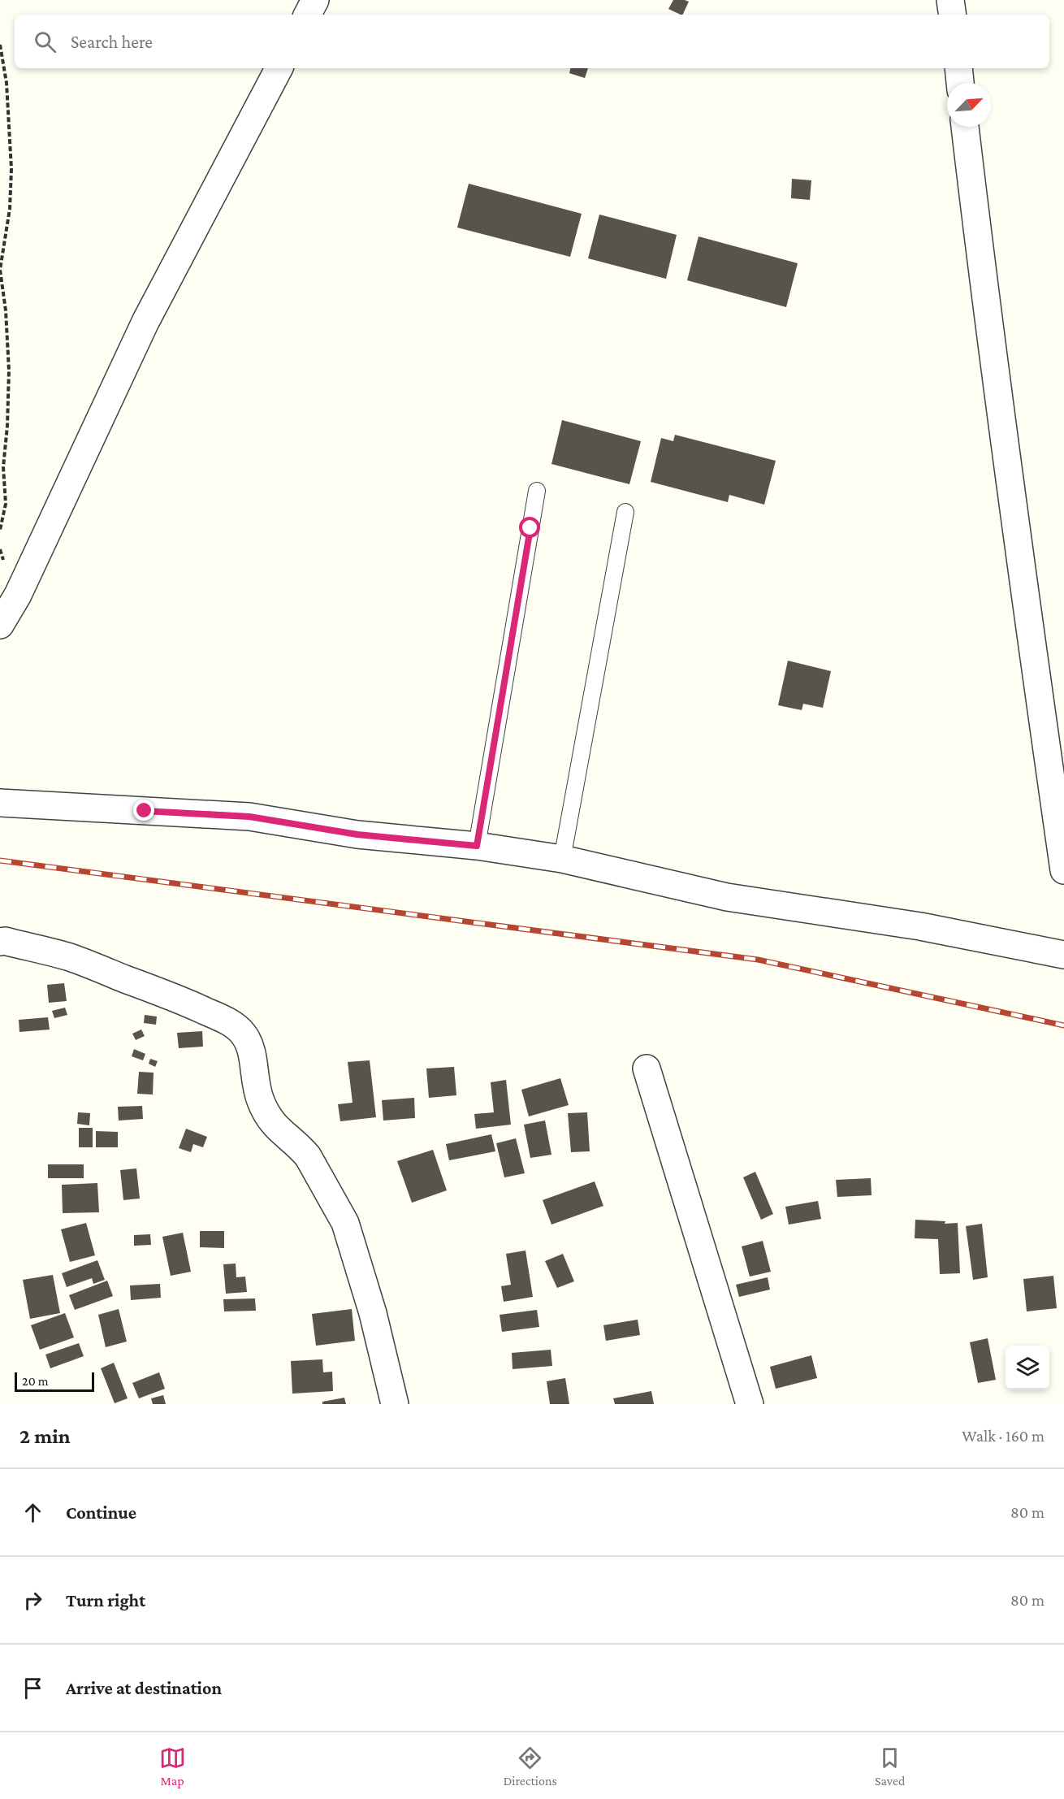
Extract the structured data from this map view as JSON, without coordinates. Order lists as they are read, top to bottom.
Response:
{
  "scale_bar": "20 m",
  "north": "top right",
  "page": {
    "search": "Search here",
    "scale": "20 m",
    "heading": ["2 min", "Walk · 160 m"],
    "list": [
      ["Continue", "80 m"],
      ["Turn right", "80 m"],
      "Arrive at destination"
    ],
    "nav": ["Map", "Directions", "Saved"]
  }
}
